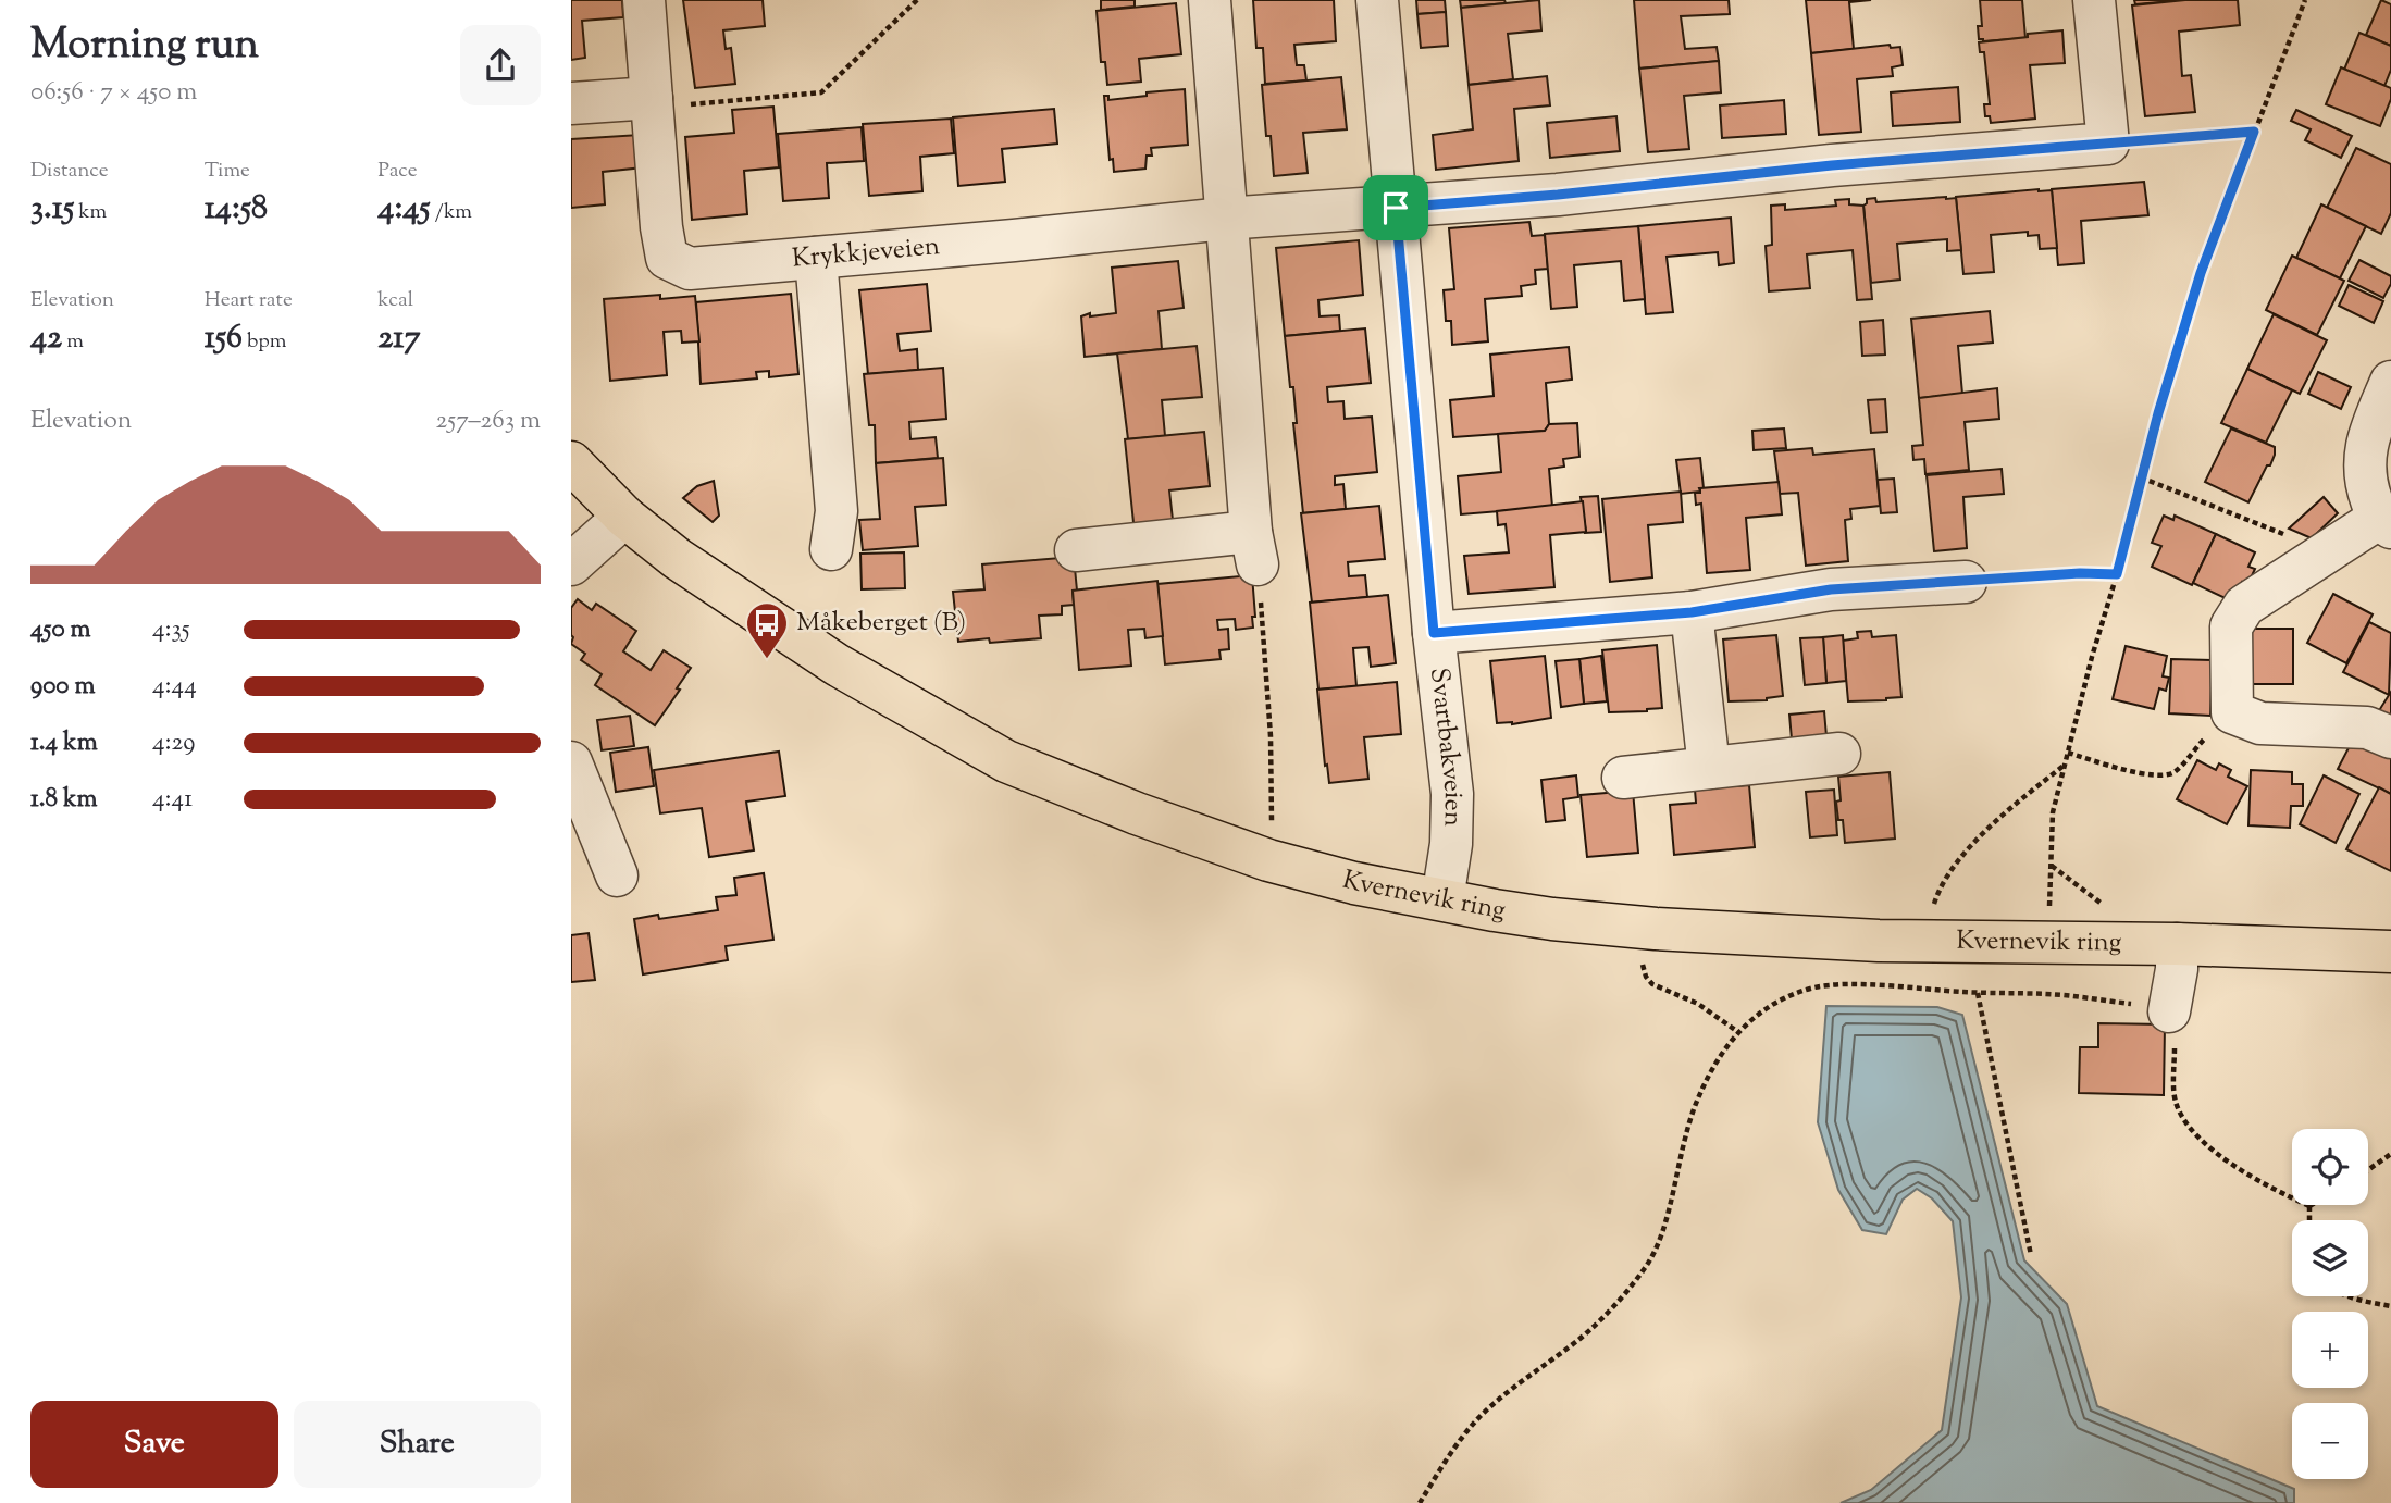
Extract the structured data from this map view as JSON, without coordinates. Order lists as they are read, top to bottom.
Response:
{
  "streets": {
    "main road": ["Kvernevik ring"],
    "street": ["Krykkjeveien", "Svartbakveien"]
  },
  "crossings": [
    ["Krykkjeveien", "Svartbakveien"],
    ["Svartbakveien", "Kvernevik ring"]
  ],
  "places": {
    "bus stop": ["Måkeberget (B)"]
  },
  "page": {
    "heading": ["Morning run", "06:56 · 7 × 450 m"],
    "stats": [
      ["Distance", "3.15 km"],
      ["Time", "14:58"],
      ["Pace", "4:45 /km"],
      ["Elevation", "42 m"],
      ["Heart rate", "156 bpm"],
      ["kcal", "217"]
    ],
    "chart": ["Elevation", "257–263 m"],
    "list": [
      {
        "name": "450 m",
        "note": "4:35"
      },
      {
        "name": "900 m",
        "note": "4:44"
      },
      {
        "name": "1.4 km",
        "note": "4:29"
      },
      {
        "name": "1.8 km",
        "note": "4:41"
      }
    ],
    "map_buttons": ["+", "−"],
    "buttons": ["Save", "Share"]
  }
}
